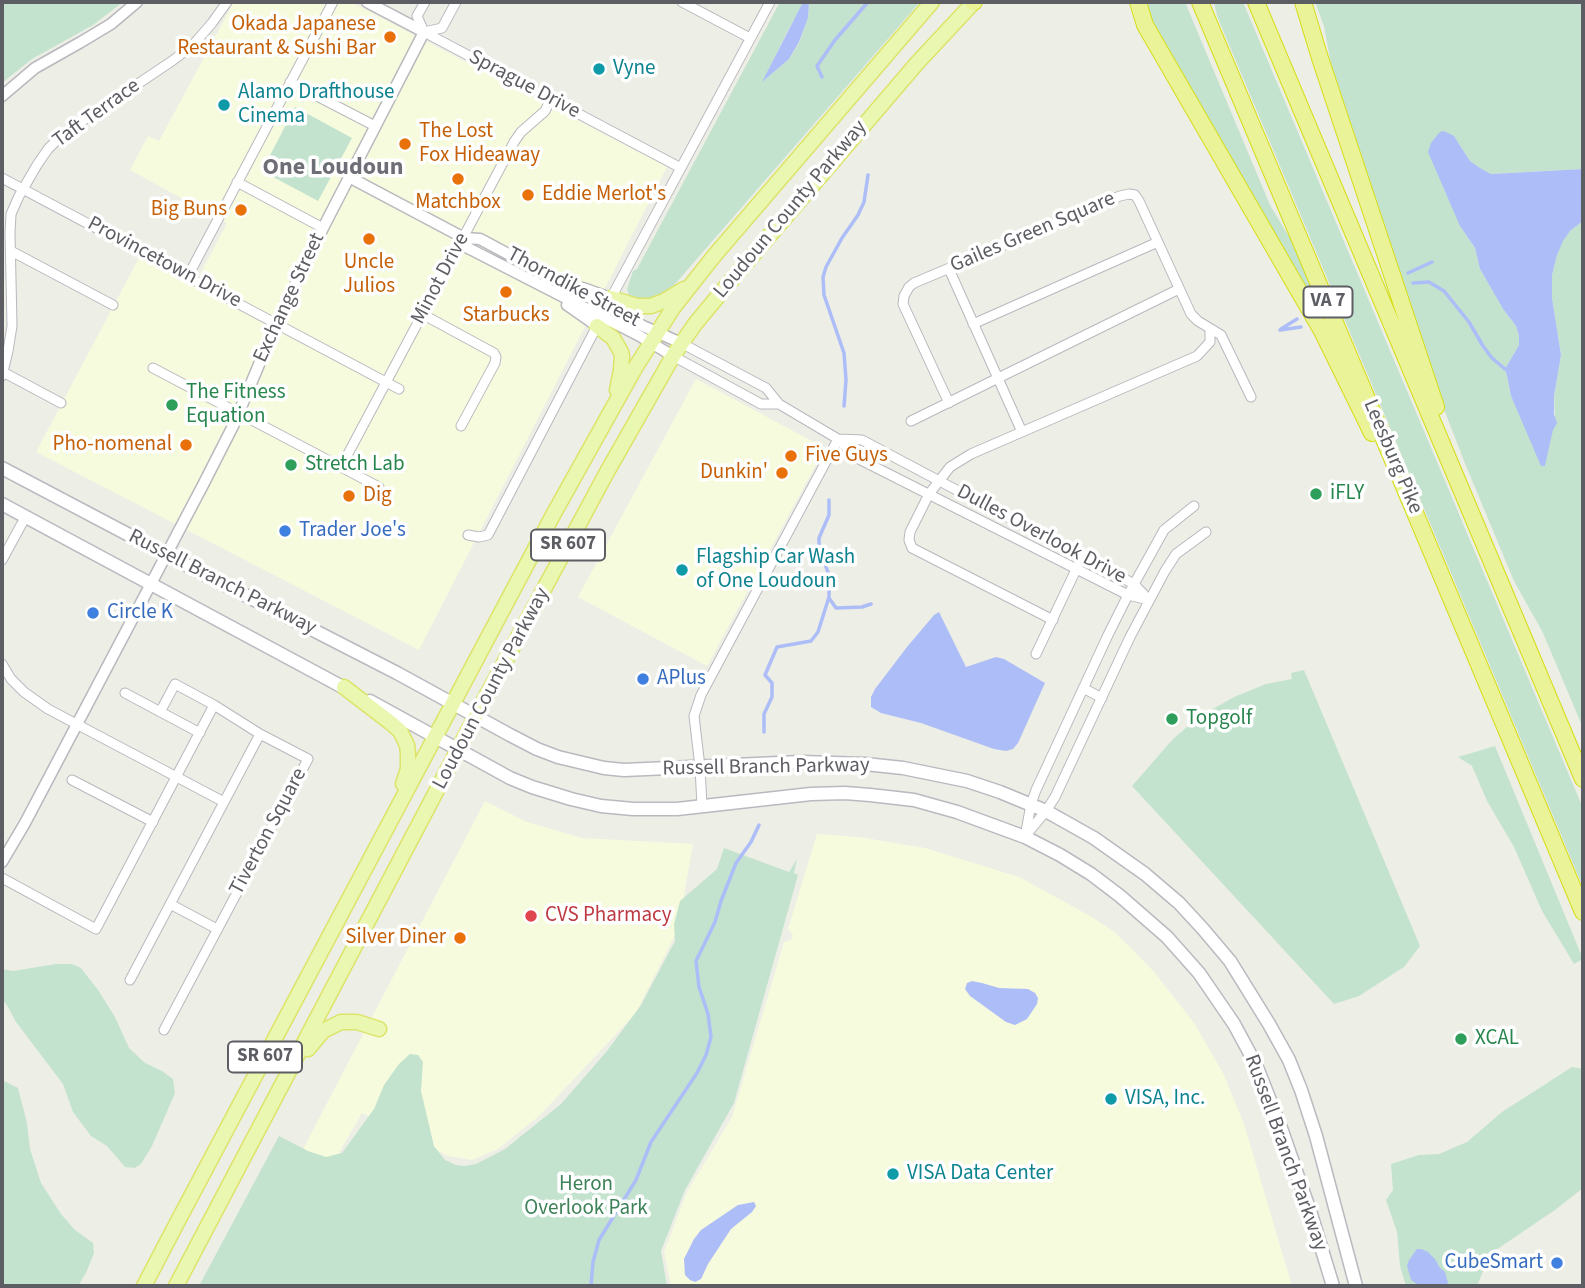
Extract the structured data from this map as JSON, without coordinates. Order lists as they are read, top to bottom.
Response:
{
  "streets": {
    "highway": ["VA 7", "Leesburg Pike"],
    "main road": ["Loudoun County Parkway", "SR 607", "Russell Branch Parkway"],
    "street": [
      "Sprague Drive",
      "Taft Terrace",
      "Gailes Green Square",
      "Provincetown Drive",
      "Minot Drive",
      "Thorndike Street",
      "Exchange Street",
      "Dulles Overlook Drive",
      "Tiverton Square"
    ]
  },
  "crossings": [
    ["Sprague Drive", "Minot Drive"],
    ["Sprague Drive", "Exchange Street"],
    ["Taft Terrace", "Provincetown Drive"],
    ["Loudoun County Parkway", "Thorndike Street"],
    ["Loudoun County Parkway", "Dulles Overlook Drive"],
    ["Loudoun County Parkway", "Russell Branch Parkway"],
    ["Provincetown Drive", "Minot Drive"],
    ["Provincetown Drive", "Exchange Street"],
    ["Minot Drive", "Thorndike Street"],
    ["Thorndike Street", "Exchange Street"],
    ["Thorndike Street", "Dulles Overlook Drive"],
    ["Exchange Street", "Russell Branch Parkway"]
  ],
  "districts": ["One Loudoun"],
  "parks": ["Heron Overlook Park"],
  "places": [
    "Okada Japanese Restaurant & Sushi Bar",
    "Vyne",
    "Alamo Drafthouse Cinema",
    "The Lost Fox Hideaway",
    "Matchbox",
    "Eddie Merlot's",
    "Big Buns",
    "Uncle Julios",
    "Starbucks",
    "The Fitness Equation",
    "Pho-nomenal",
    "Five Guys",
    "Stretch Lab",
    "Dunkin'",
    "iFLY",
    "Dig",
    "Trader Joe's",
    "Flagship Car Wash of One Loudoun",
    "Circle K",
    "APlus",
    "Topgolf",
    "CVS Pharmacy",
    "Silver Diner",
    "XCAL",
    "VISA, Inc.",
    "VISA Data Center",
    "CubeSmart"
  ]
}
